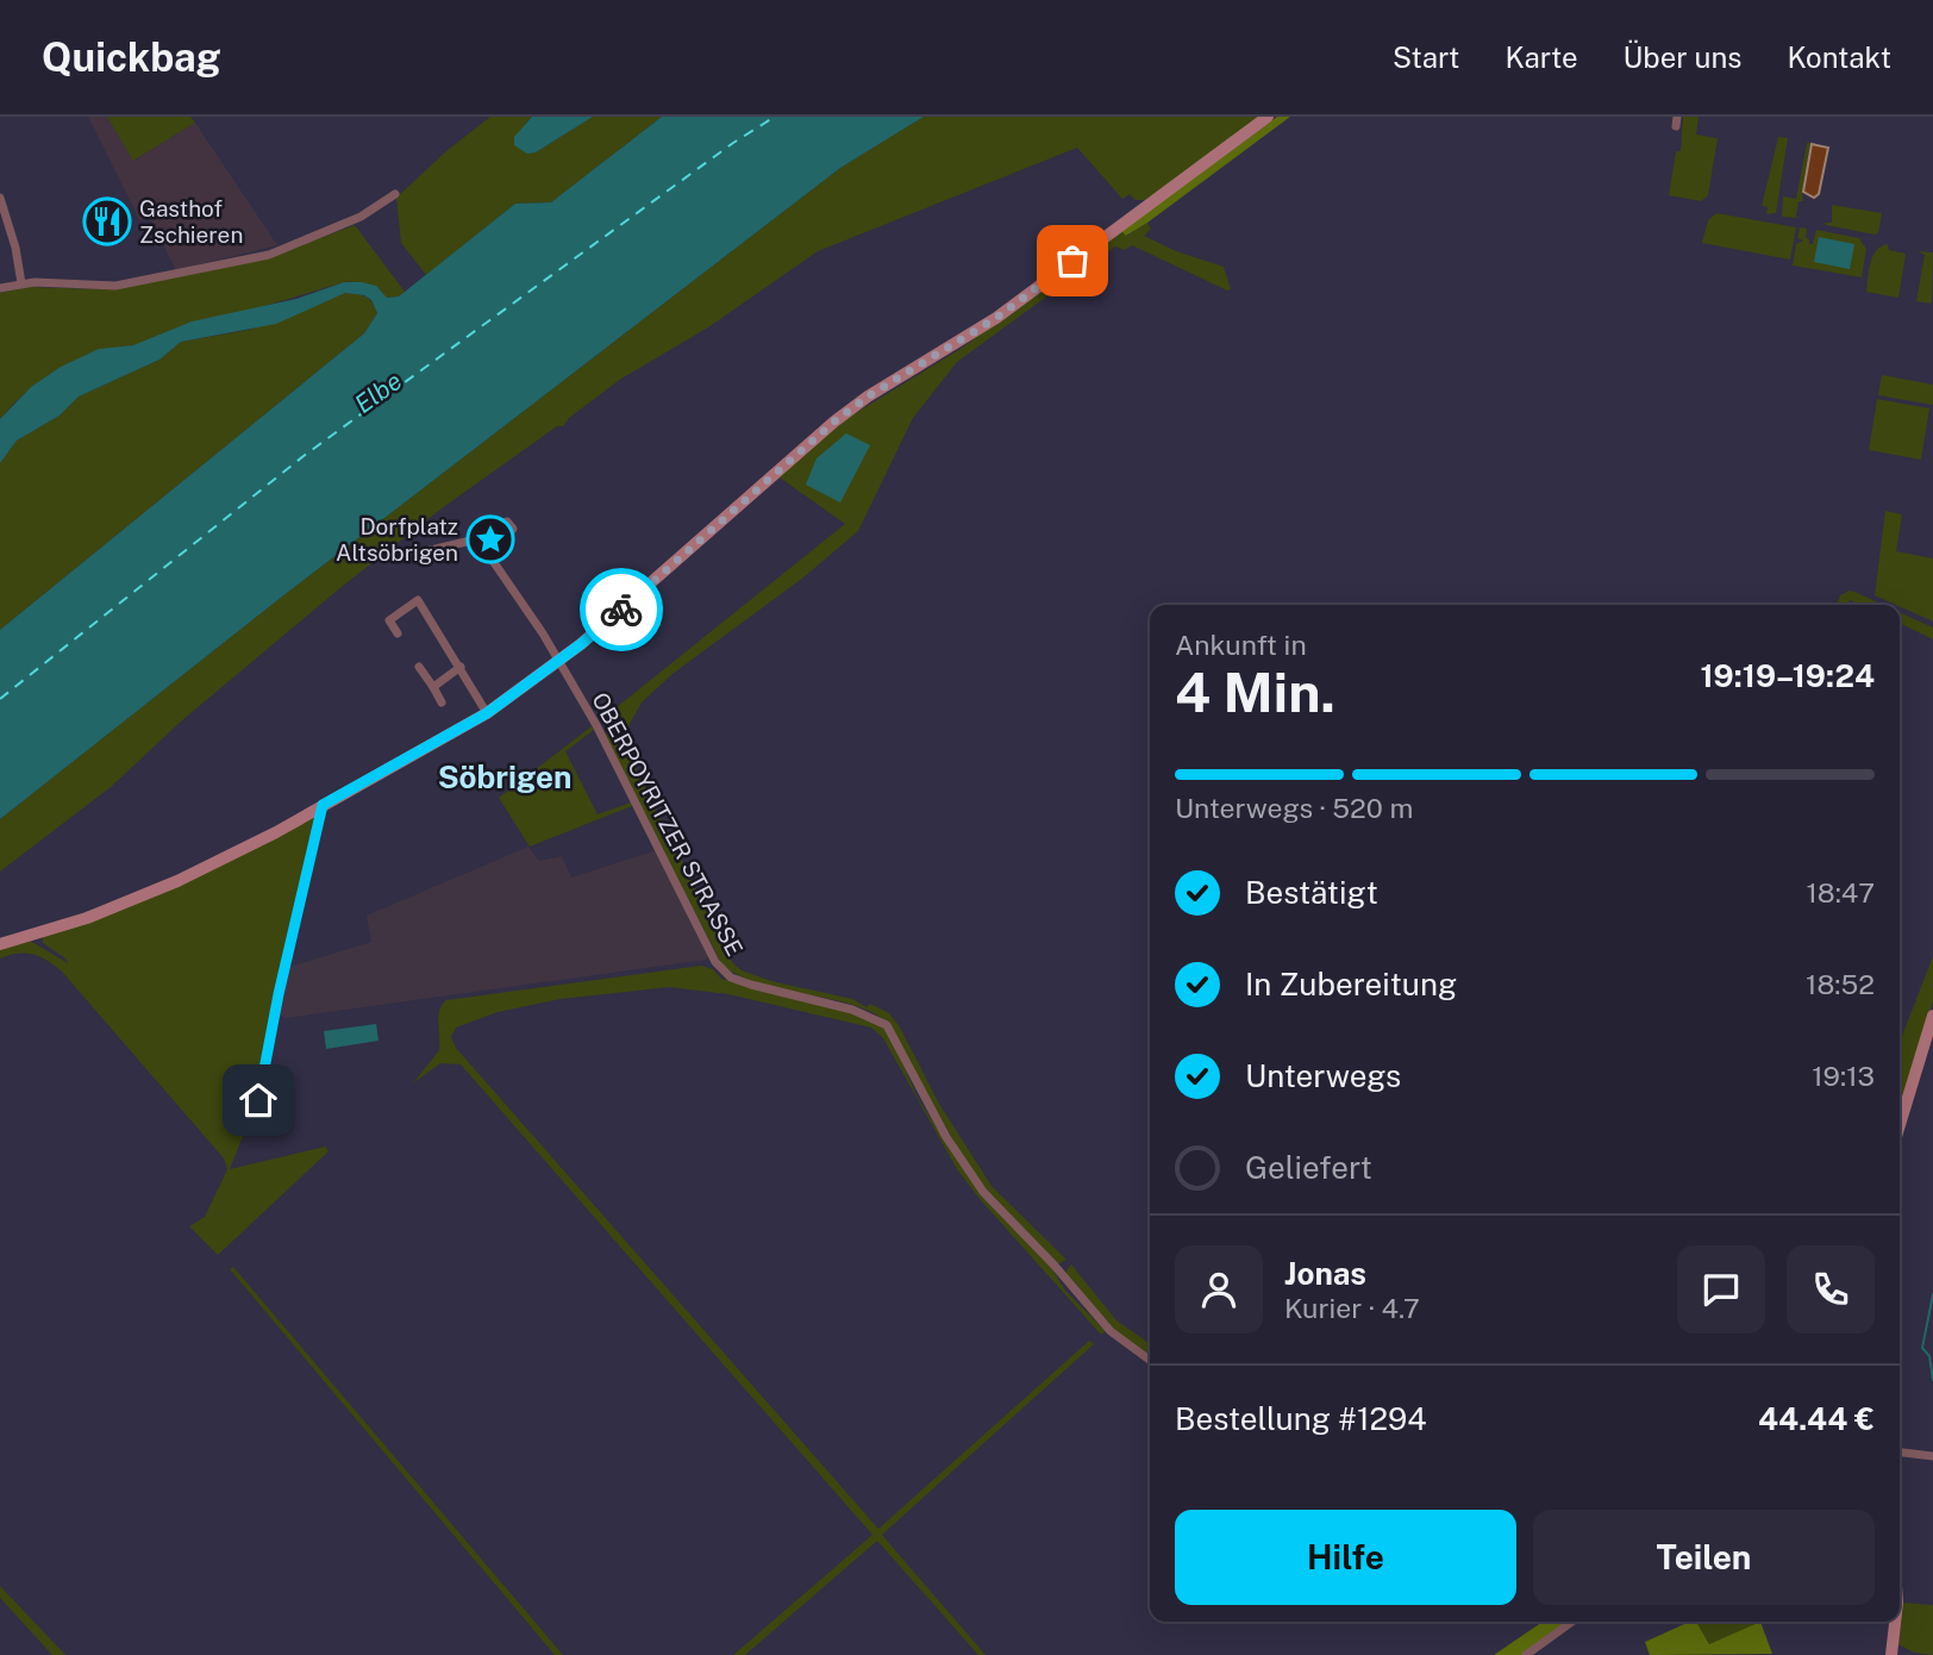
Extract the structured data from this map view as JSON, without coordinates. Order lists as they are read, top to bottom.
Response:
{
  "streets": {
    "street": ["OBERPOYRITZER STRASSE"]
  },
  "districts": ["Söbrigen"],
  "water": ["Elbe"],
  "places": {
    "restaurant": ["Gasthof Zschieren"],
    "place": ["Dorfplatz Altsöbrigen"]
  },
  "page": {
    "header": "Quickbag",
    "nav": [
      "Start",
      "Karte",
      "Über uns",
      "Kontakt"
    ],
    "heading": ["4 Min.", "Ankunft in", "19:19–19:24"],
    "panel": [
      "Jonas",
      "Kurier · 4.7",
      "Bestellung #1294",
      "44.44 €"
    ],
    "bar": "Unterwegs · 520 m",
    "list": [
      ["Bestätigt", "18:47"],
      ["In Zubereitung", "18:52"],
      ["Unterwegs", "19:13"],
      "Geliefert"
    ],
    "buttons": ["Hilfe", "Teilen"]
  }
}
